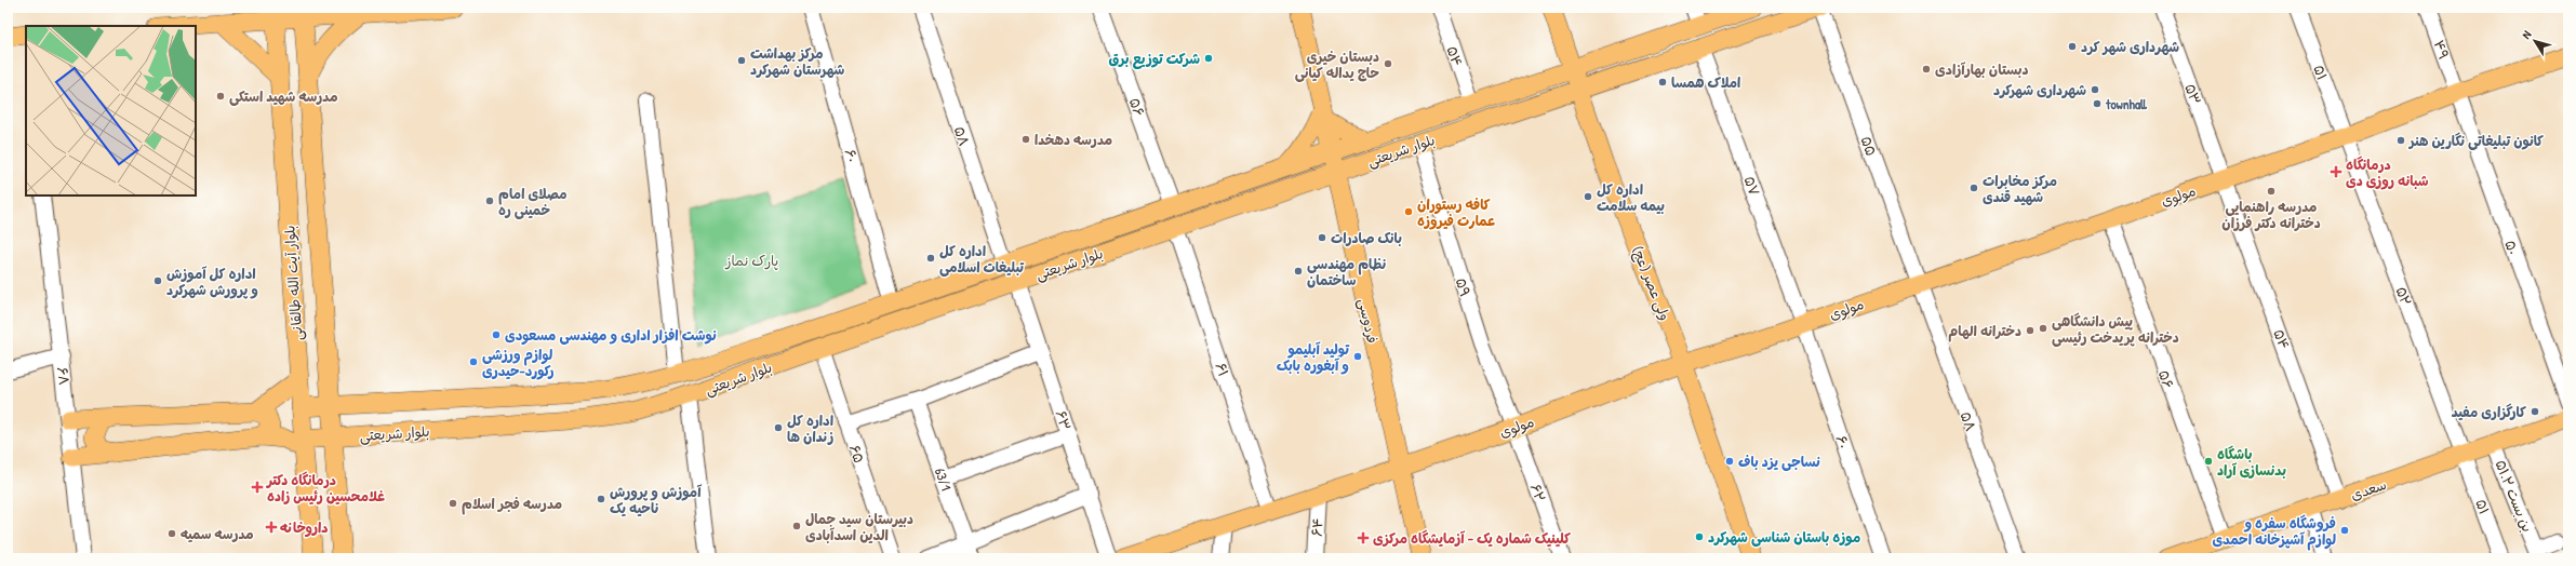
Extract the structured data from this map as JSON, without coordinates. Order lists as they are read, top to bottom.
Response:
{
  "streets": {
    "main road": [
      "بلوار شریعتی",
      "مولوی",
      "بلوار آیت الله طالقانی",
      "ولی عصر (عج)",
      "فردوسی",
      "سعدی"
    ],
    "street": [
      "۴۹",
      "۵۴",
      "۵۱",
      "۵۳",
      "۵۶",
      "۵۸",
      "۵۵",
      "۶۰",
      "۵۷",
      "۵۰",
      "۵۹",
      "۵۲",
      "۶۱",
      "۶۸",
      "۶۳",
      "۶۵",
      "63/1",
      "۶۲",
      "بن بست ۵۱.۲",
      "۶۴"
    ]
  },
  "crossings": [
    ["۴۹", "مولوی"],
    ["۴۹", "۵۰"],
    ["۵۴", "۵۳"],
    ["۵۴", "بلوار شریعتی"],
    ["۵۴", "مولوی"],
    ["۵۴", "سعدی"],
    ["۵۱", "مولوی"],
    ["۵۱", "۵۲"],
    ["۵۱", "سعدی"],
    ["۵۳", "مولوی"],
    ["۵۶", "بلوار شریعتی"],
    ["۵۶", "مولوی"],
    ["۵۶", "سعدی"],
    ["۵۸", "۵۵"],
    ["۵۸", "بلوار شریعتی"],
    ["۵۸", "مولوی"],
    ["۵۵", "بلوار شریعتی"],
    ["۵۵", "مولوی"],
    ["بلوار شریعتی", "۶۰"],
    ["بلوار شریعتی", "۵۷"],
    ["بلوار شریعتی", "بلوار آیت الله طالقانی"],
    ["بلوار شریعتی", "ولی عصر (عج)"],
    ["بلوار شریعتی", "۵۹"],
    ["بلوار شریعتی", "فردوسی"],
    ["بلوار شریعتی", "۶۱"],
    ["بلوار شریعتی", "۶۳"],
    ["بلوار شریعتی", "۶۵"],
    ["۶۰", "۵۷"],
    ["۶۰", "مولوی"],
    ["۵۷", "مولوی"],
    ["مولوی", "۵۰"],
    ["مولوی", "ولی عصر (عج)"],
    ["مولوی", "۵۹"],
    ["مولوی", "۵۲"],
    ["مولوی", "فردوسی"],
    ["مولوی", "۶۱"],
    ["مولوی", "۶۲"],
    ["مولوی", "۶۴"],
    ["۵۹", "۶۲"],
    ["۵۲", "سعدی"],
    ["سعدی", "بن بست ۵۱.۲"]
  ],
  "parks": ["پارک نماز"],
  "places": {
    "other": [
      "شهرداری شهر کرد",
      "شرکت توزیع برق",
      "مرکز بهداشت شهرستان شهرکرد",
      "دبستان خیری حاج یداله کیانی",
      "دبستان بهارآزادی",
      "املاک همسا",
      "شهرداری شهرکرد",
      "مدرسه شهید استکی",
      "townhall",
      "مدرسه دهخدا",
      "کانون تبلیغاتی نگارین هنر",
      "مرکز مخابرات شهید قندی",
      "مدرسه راهنمایی دخترانه دکتر فرزان",
      "اداره کل بیمه سلامت",
      "مصلای امام خمینی ره",
      "کافه رستوران عمارت فیروزه",
      "بانک صادرات",
      "اداره کل تبلیغات اسلامی",
      "نظام مهندسی ساختمان",
      "اداره کل آموزش و پرورش شهرکرد",
      "پیش دانشگاهی دخترانه پریدخت رئیسی",
      "دخترانه الهام",
      "نوشت افزار اداری و مهندسی مسعودی",
      "تولید آبلیمو و آبغوره بابک",
      "لوازم ورزشی رکورد-حیدری",
      "کارگزاری مفید",
      "اداره کل زندان ها",
      "نساجی یزد باف",
      "باشگاه بدنسازى آراد",
      "آموزش و پرورش ناحیه یک",
      "مدرسه فجر اسلام",
      "دبیرستان سید جمال الدین اسدآبادی",
      "فروشگاه سفره و لوازم آشپزخانه احمدی",
      "مدرسه سمیه",
      "موزه باستان شناسی شهرکرد"
    ],
    "health": [
      "درمانگاه شبانه روزی دی",
      "درمانگاه دکتر غلامحسین رئیس زاده",
      "داروخانه",
      "کلینیک شماره یک - آزمایشگاه مرکزی"
    ]
  },
  "north": "top left"
}
